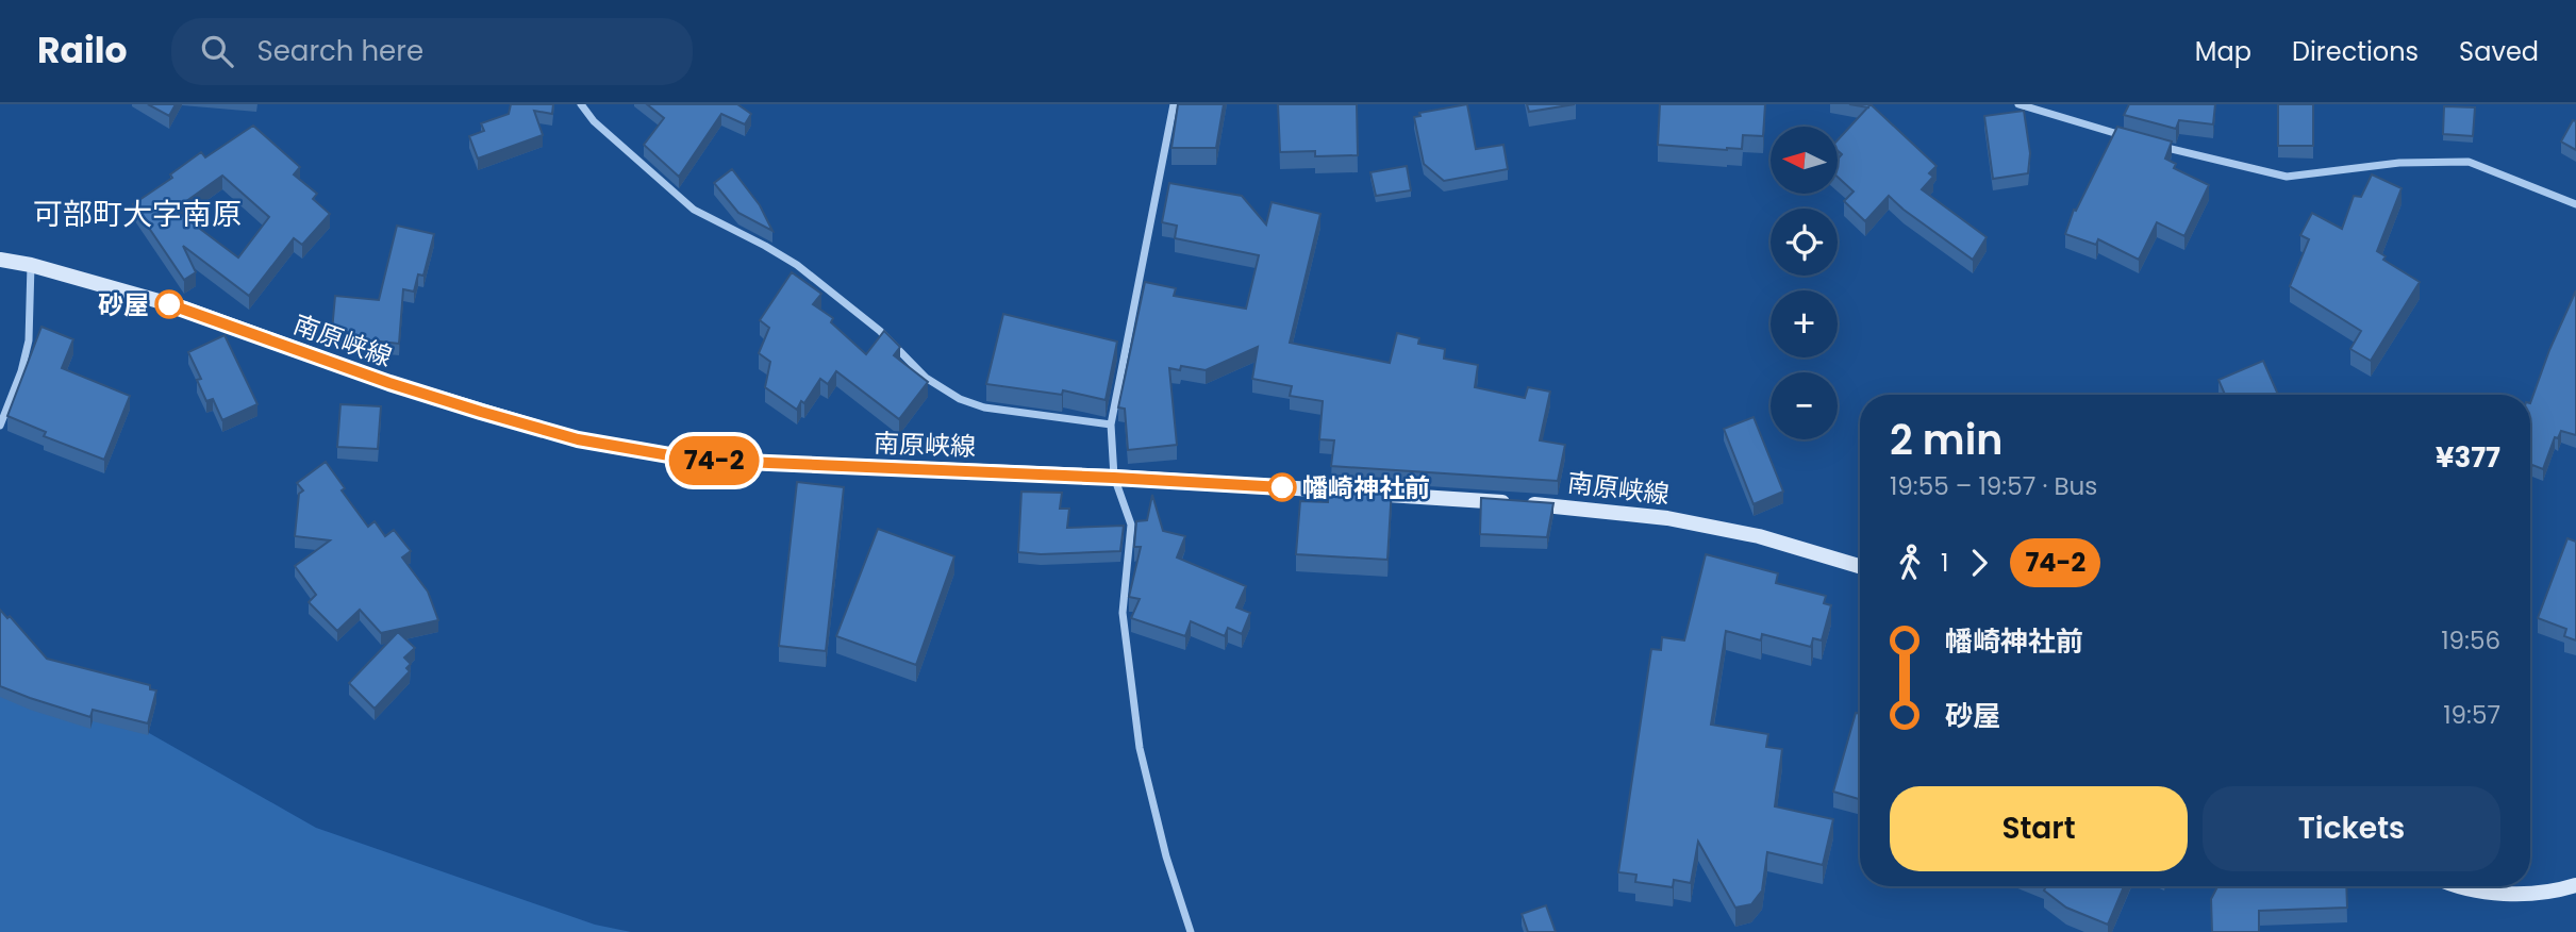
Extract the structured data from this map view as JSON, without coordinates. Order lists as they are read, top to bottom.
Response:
{
  "streets": {
    "main road": ["南原峡線"]
  },
  "districts": ["可部町大字南原"],
  "places": ["砂屋", "幡崎神社前"],
  "lines": ["bus line 74-2"],
  "north": "left",
  "page": {
    "header": "Railo",
    "search": "Search here",
    "nav": ["Map", "Directions", "Saved"],
    "on_map": "74-2",
    "map_buttons": ["+", "−"],
    "heading": ["2 min", "19:55 – 19:57 · Bus", "¥377"],
    "legs": ["1", "74-2"],
    "list": [
      {
        "name": "幡崎神社前",
        "value": "19:56"
      },
      {
        "name": "砂屋",
        "value": "19:57"
      }
    ],
    "buttons": ["Start", "Tickets"]
  }
}
